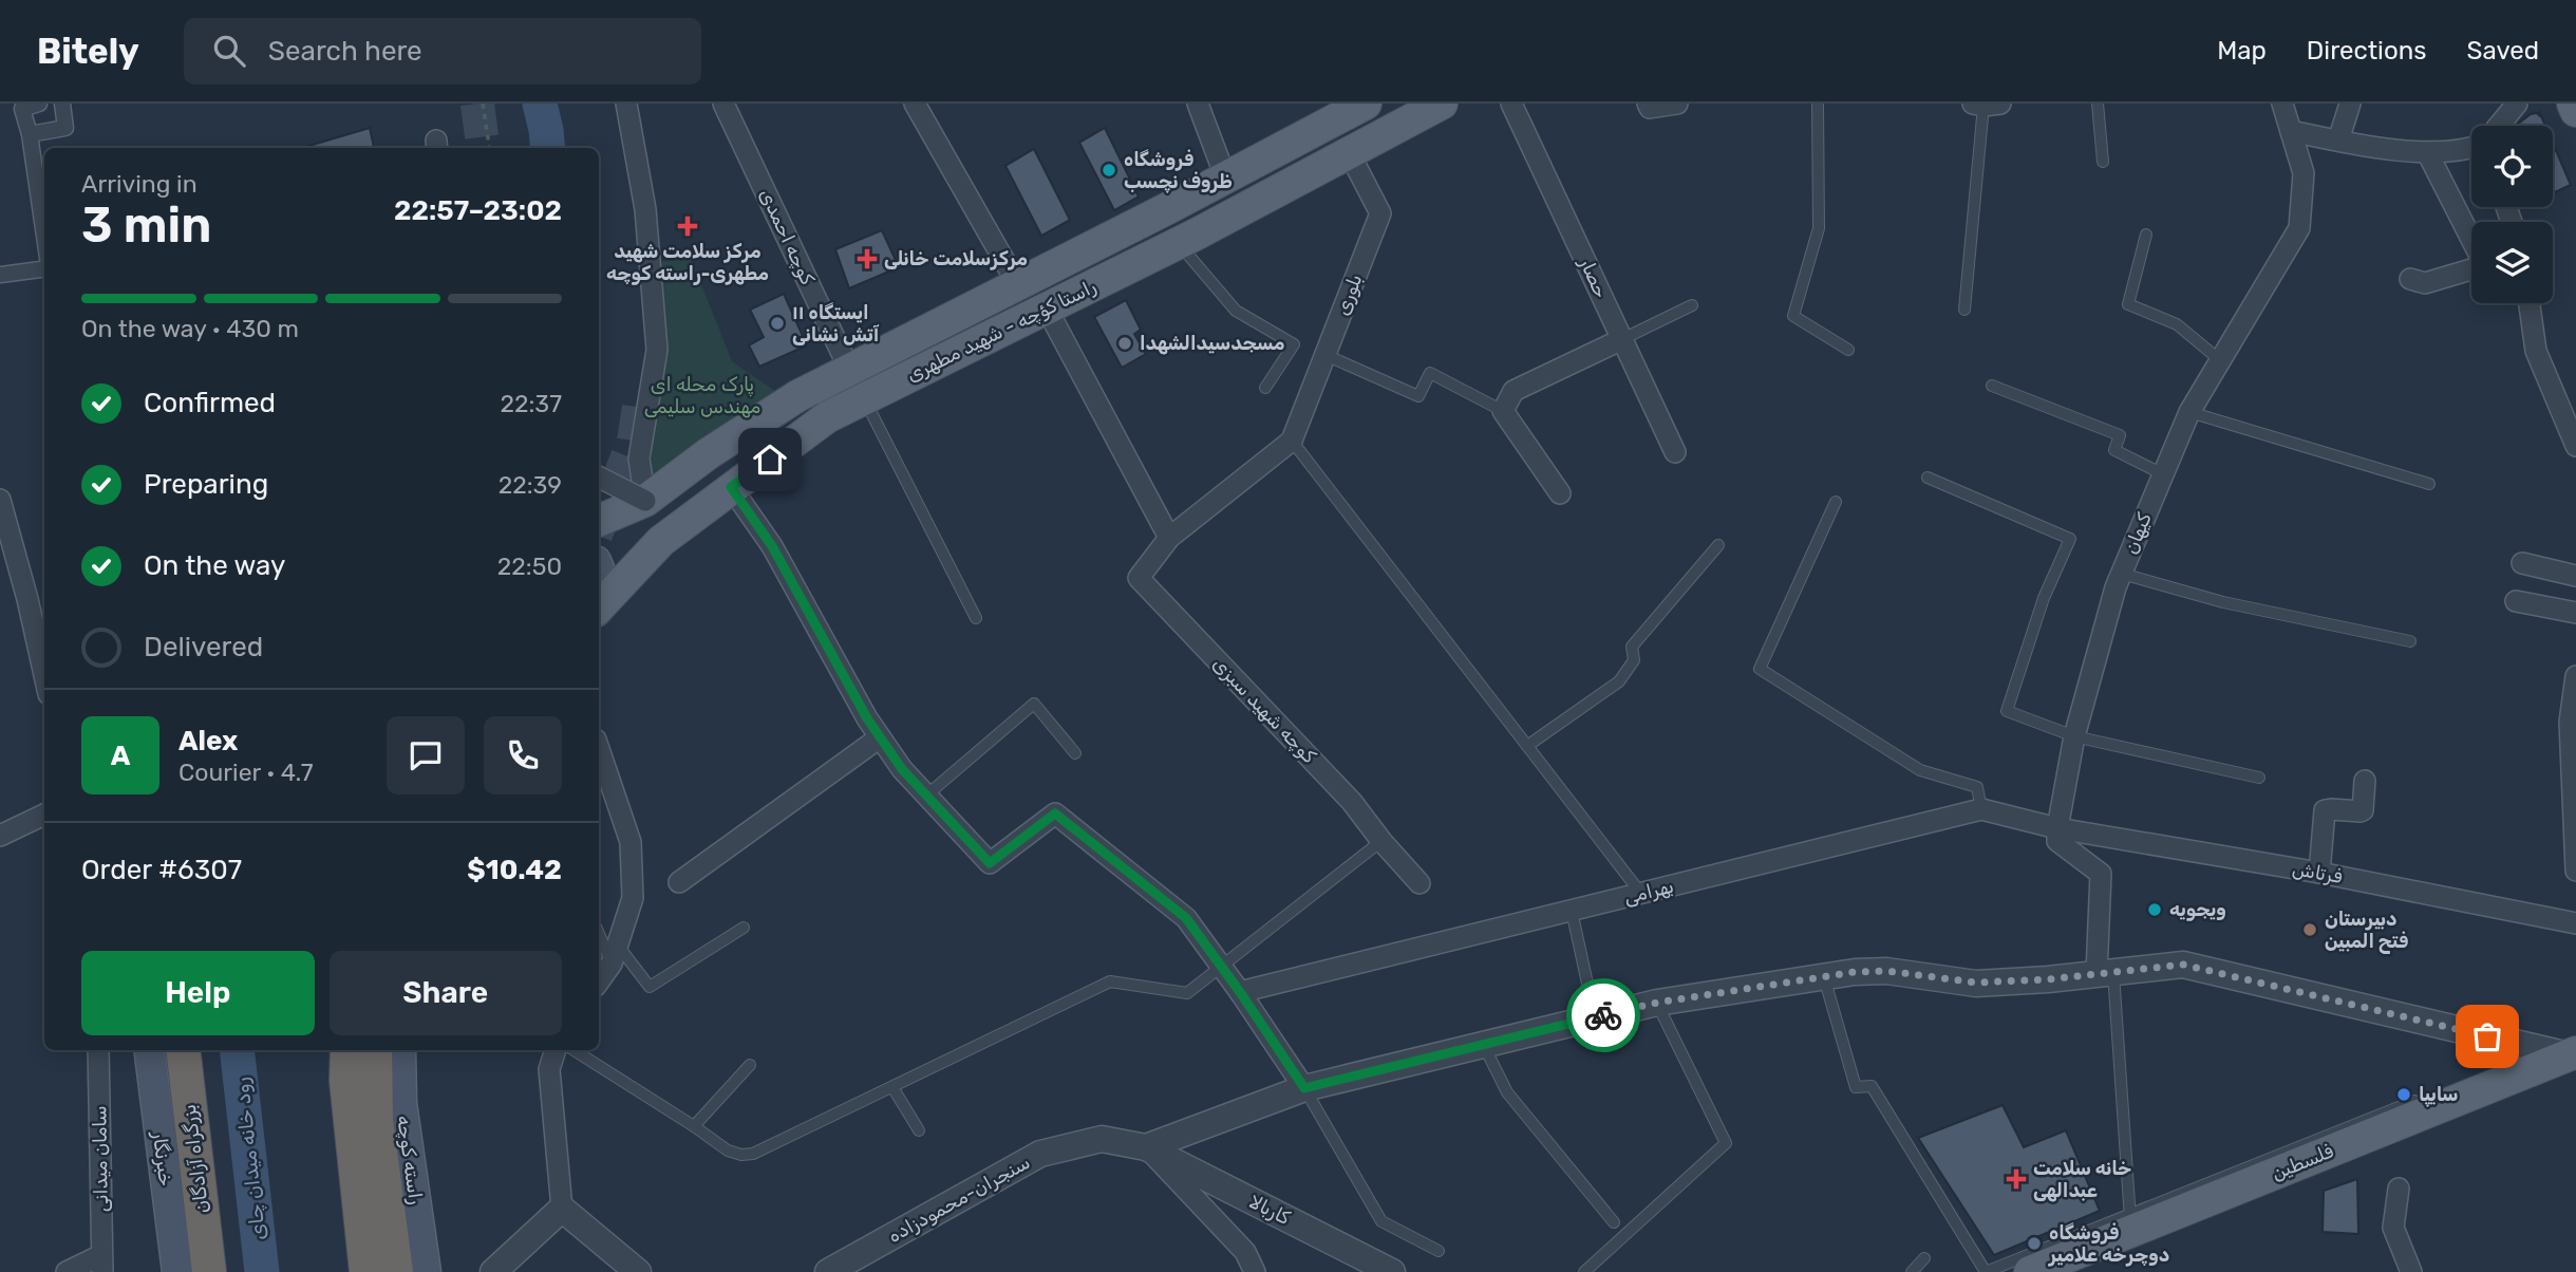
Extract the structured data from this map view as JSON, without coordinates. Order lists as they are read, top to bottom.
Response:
{
  "streets": {
    "highway": ["بزرگراه آزادگان"],
    "main road": [
      "راستا کؤچه - شهید مطهری",
      "خبرنگار",
      "راسته کوچه",
      "فلسطین"
    ],
    "street": [
      "کوچه احمدی",
      "حصار",
      "بلوری",
      "کیهان",
      "کوچه شهید سبزی",
      "فرتاش",
      "بهرامی",
      "سامان میدانی",
      "سنجران-محمودزاده",
      "کاربالا"
    ]
  },
  "crossings": [
    ["کوچه احمدی", "راستا کؤچه - شهید مطهری"],
    ["بلوری", "راستا کؤچه - شهید مطهری"],
    ["بلوری", "کوچه شهید سبزی"],
    ["کیهان", "فرتاش"],
    ["کیهان", "بهرامی"],
    ["فرتاش", "بهرامی"],
    ["سنجران-محمودزاده", "کاربالا"]
  ],
  "water": ["رود خانه میدان چای"],
  "parks": ["پارک محله ای مهندس سلیمی"],
  "places": {
    "other": [
      "فروشگاه ظروف نچسب",
      "ایستگاه ۱۱ آتش نشانی",
      "مسجدسیدالشهدا",
      "ویجویه",
      "دبیرستان فتح المبین",
      "سایپا",
      "فروشگاه دوچرخه علامیر"
    ],
    "health": ["مرکز سلامت شهید مطهری-راسته کوچه", "مرکزسلامت خانلی", "خانه سلامت عبدالهی"]
  },
  "page": {
    "header": "Bitely",
    "search": "Search here",
    "nav": ["Map", "Directions", "Saved"],
    "heading": ["3 min", "Arriving in", "22:57–23:02"],
    "panel": [
      "Alex",
      "Courier · 4.7",
      "Order #6307",
      "$10.42"
    ],
    "bar": "On the way · 430 m",
    "list": [
      ["Confirmed", "22:37"],
      ["Preparing", "22:39"],
      ["On the way", "22:50"],
      "Delivered"
    ],
    "round": "A",
    "buttons": ["Help", "Share"]
  }
}
